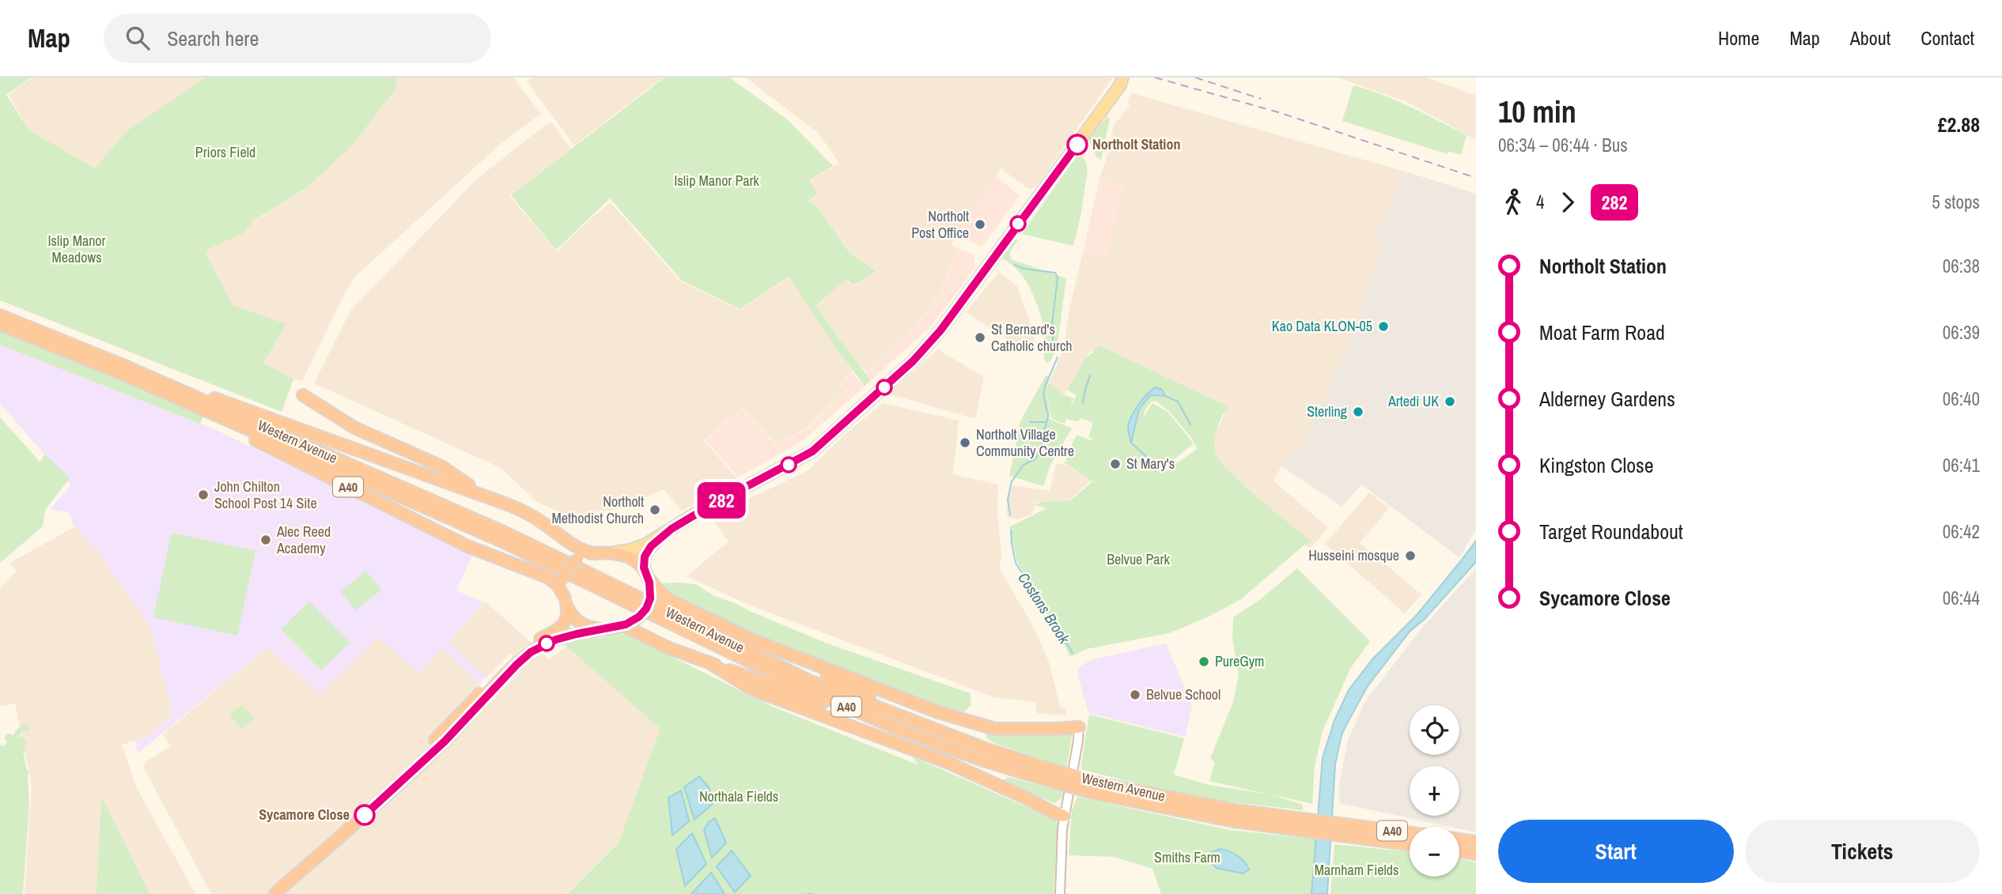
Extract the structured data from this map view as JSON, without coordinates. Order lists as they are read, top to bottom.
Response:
{
  "streets": {
    "highway": ["Western Avenue", "A40"]
  },
  "crossings": [
    ["Western Avenue", "A40"]
  ],
  "water": ["Costons Brook"],
  "parks": [
    "Priors Field",
    "Islip Manor Park",
    "Islip Manor Meadows",
    "Belvue Park",
    "Northala Fields",
    "Smiths Farm",
    "Marnham Fields"
  ],
  "places": [
    "Northolt Station",
    "Northolt Post Office",
    "Kao Data KLON-05",
    "St Bernard's Catholic church",
    "Artedi UK",
    "Sterling",
    "Northolt Village Community Centre",
    "St Mary's",
    "John Chilton School Post 14 Site",
    "Northolt Methodist Church",
    "Alec Reed Academy",
    "Husseini mosque",
    "PureGym",
    "Belvue School",
    "Sycamore Close"
  ],
  "lines": ["bus line 282"],
  "page": {
    "header": "Map",
    "search": "Search here",
    "nav": [
      "Home",
      "Map",
      "About",
      "Contact"
    ],
    "on_map": "282",
    "heading": ["10 min", "06:34 – 06:44 · Bus", "£2.88"],
    "legs": ["4", "282", "5 stops"],
    "list": [
      {
        "name": "Northolt Station",
        "value": "06:38"
      },
      {
        "name": "Moat Farm Road",
        "value": "06:39"
      },
      {
        "name": "Alderney Gardens",
        "value": "06:40"
      },
      {
        "name": "Kingston Close",
        "value": "06:41"
      },
      {
        "name": "Target Roundabout",
        "value": "06:42"
      },
      {
        "name": "Sycamore Close",
        "value": "06:44"
      }
    ],
    "map_buttons": ["+", "−"],
    "buttons": ["Start", "Tickets"]
  }
}
